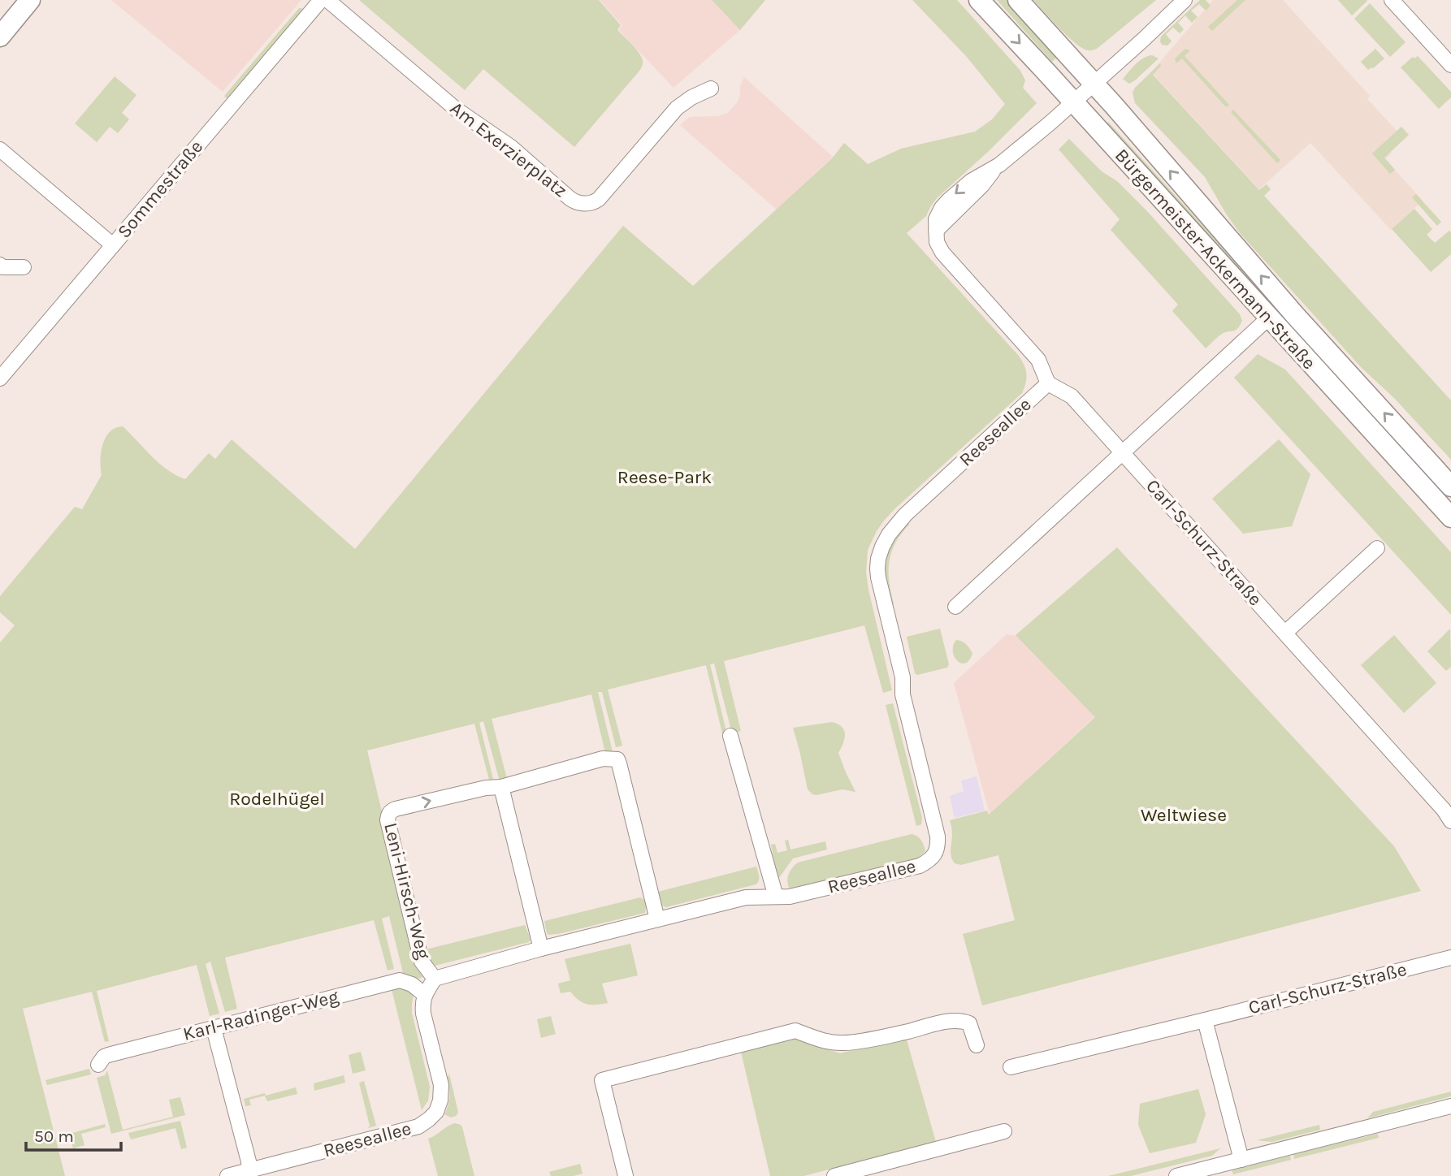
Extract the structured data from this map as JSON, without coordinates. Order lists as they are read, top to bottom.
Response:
{
  "streets": {
    "main road": ["Bürgermeister-Ackermann-Straße"],
    "street": [
      "Am Exerzierplatz",
      "Sommestraße",
      "Reeseallee",
      "Carl-Schurz-Straße",
      "Leni-Hirsch-Weg",
      "Karl-Radinger-Weg"
    ]
  },
  "crossings": [
    ["Bürgermeister-Ackermann-Straße", "Reeseallee"],
    ["Reeseallee", "Carl-Schurz-Straße"],
    ["Reeseallee", "Leni-Hirsch-Weg"],
    ["Reeseallee", "Karl-Radinger-Weg"]
  ],
  "parks": ["Reese-Park", "Rodelhügel", "Weltwiese"],
  "scale_bar": "50 m"
}
